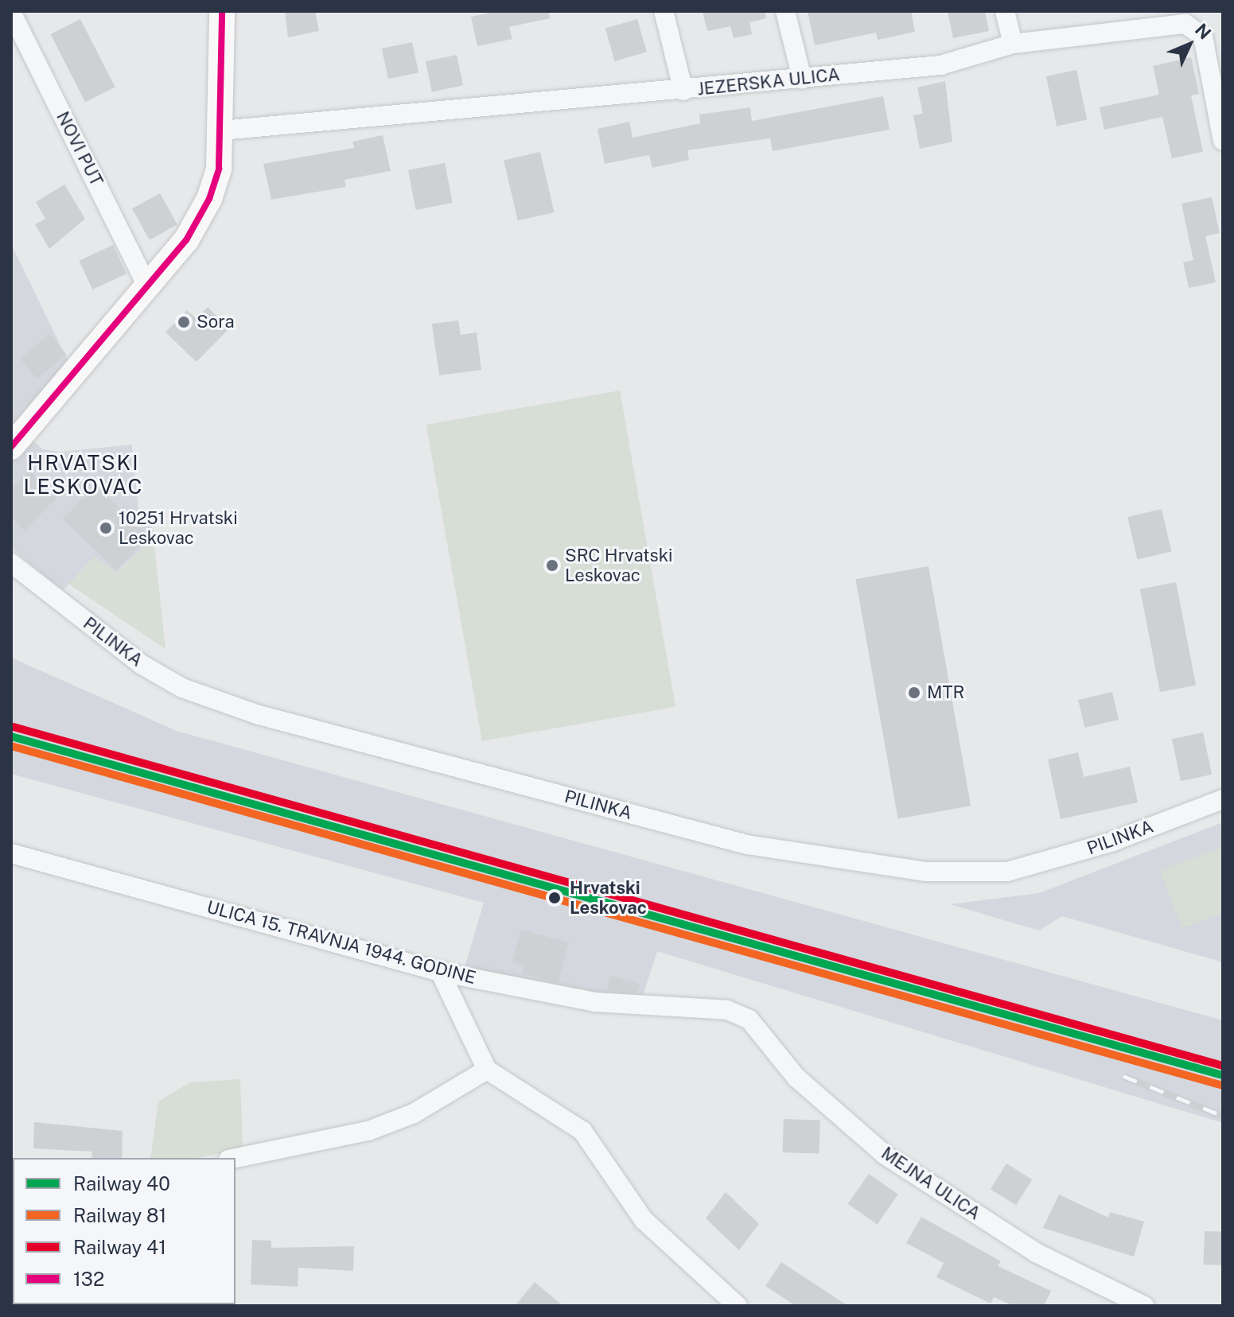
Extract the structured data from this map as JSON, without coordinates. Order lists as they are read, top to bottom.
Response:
{
  "streets": {
    "street": [
      "JEZERSKA ULICA",
      "NOVI PUT",
      "PILINKA",
      "ULICA 15. TRAVNJA 1944. GODINE",
      "MEJNA ULICA"
    ]
  },
  "crossings": [
    ["ULICA 15. TRAVNJA 1944. GODINE", "MEJNA ULICA"]
  ],
  "districts": ["HRVATSKI LESKOVAC"],
  "places": [
    "Sora",
    "10251 Hrvatski Leskovac",
    "SRC Hrvatski Leskovac",
    "MTR",
    "Hrvatski Leskovac"
  ],
  "lines": [
    "transit line 132",
    "rail line 41",
    "rail line 40",
    "rail line 81"
  ],
  "legend": [
    "Railway 40",
    "Railway 81",
    "Railway 41",
    "132"
  ],
  "north": "top right"
}
